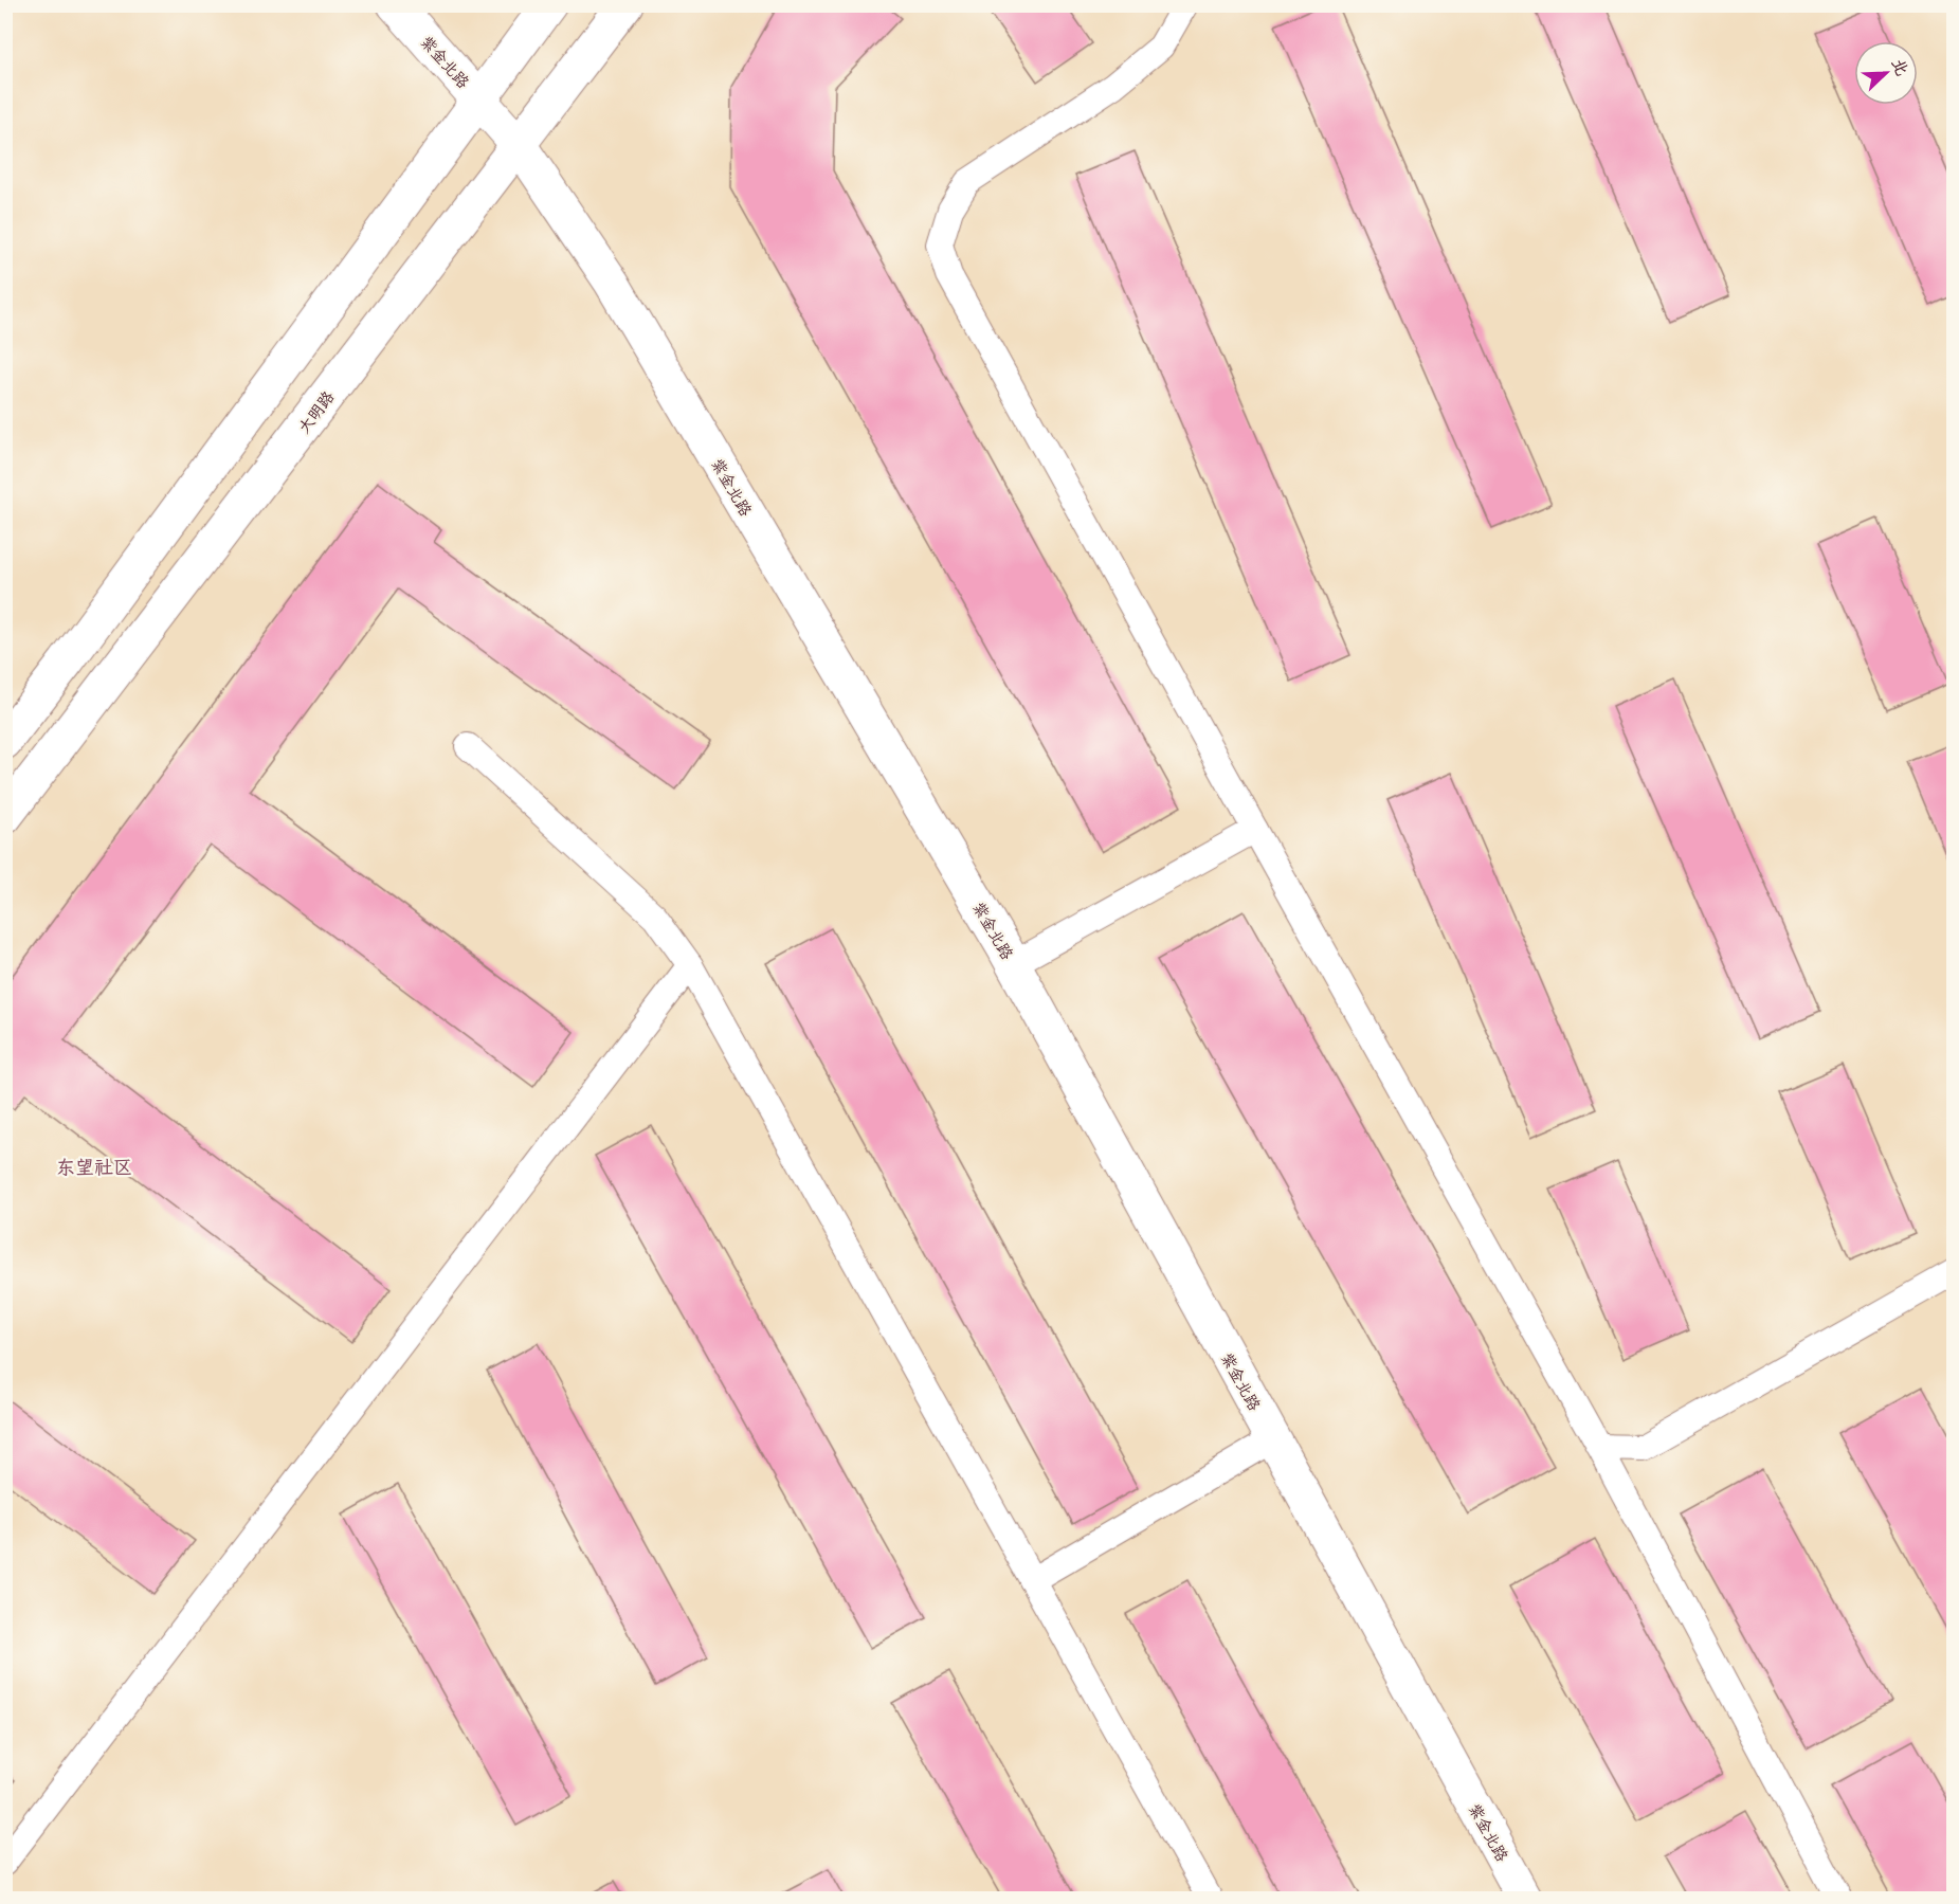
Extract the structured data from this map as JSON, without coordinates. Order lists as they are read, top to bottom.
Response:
{
  "streets": {
    "street": ["紫金北路", "大明路"]
  },
  "crossings": [
    ["紫金北路", "大明路"]
  ],
  "districts": ["东望社区"],
  "north": "top right"
}
